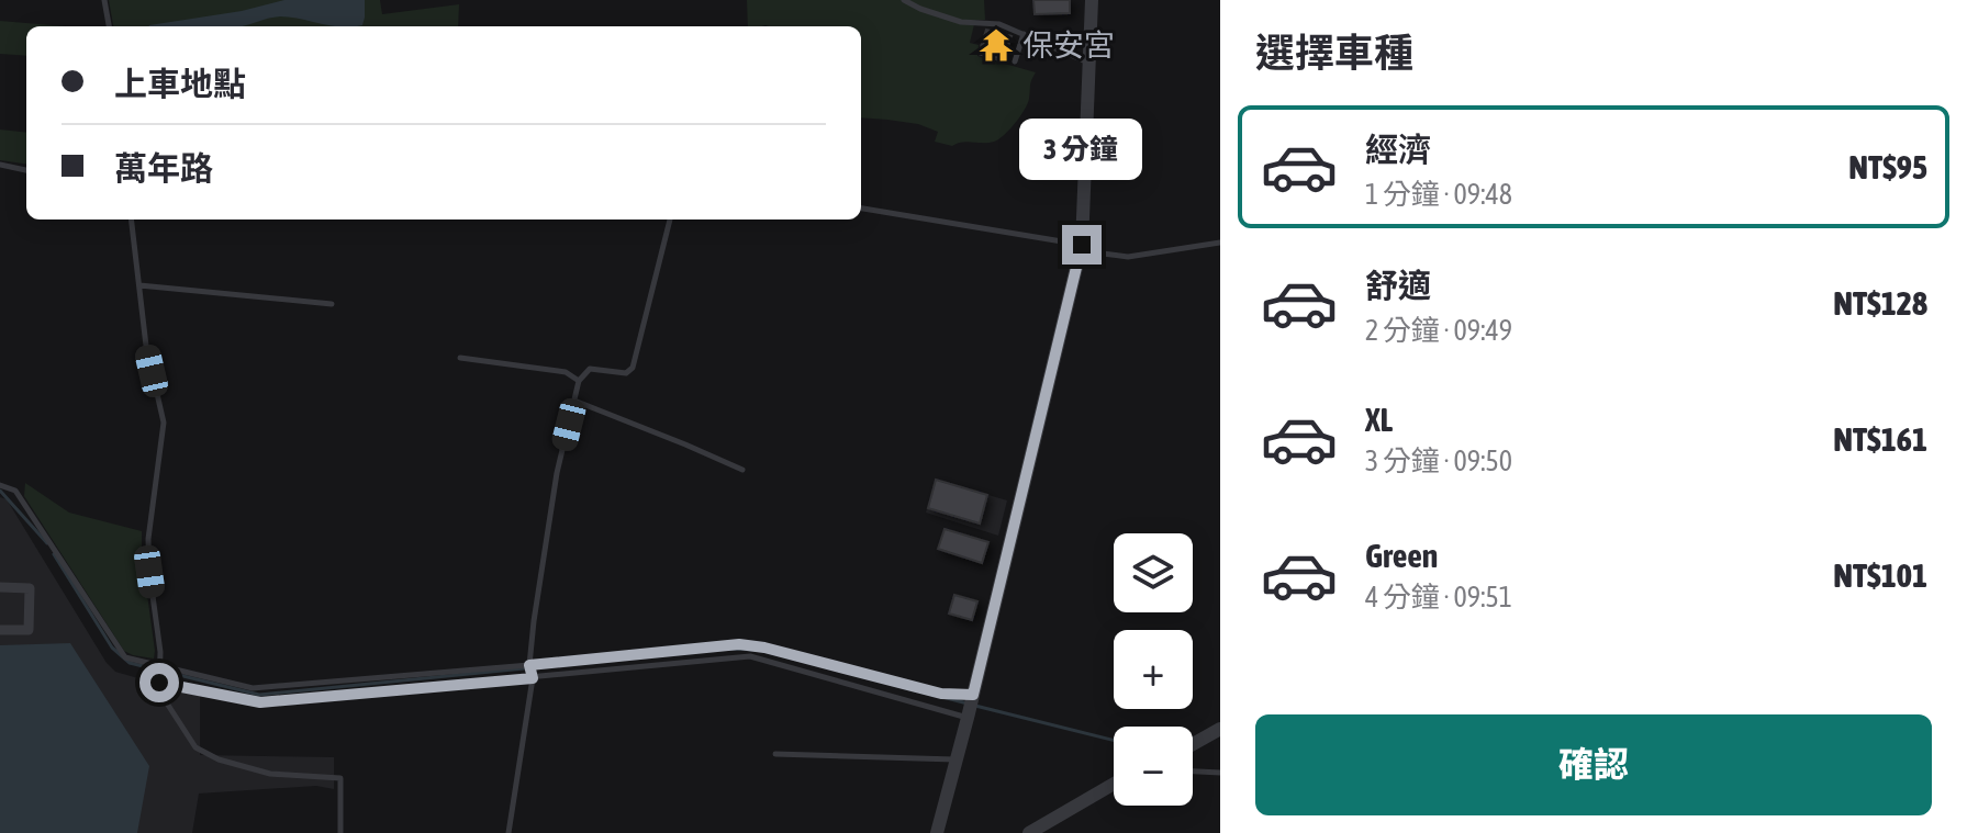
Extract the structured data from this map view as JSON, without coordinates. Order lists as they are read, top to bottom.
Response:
{
  "places": {
    "temple": ["保安宮"]
  },
  "page": {
    "heading": "選擇車種",
    "banner": ["上車地點", "萬年路"],
    "list": [
      {
        "name": "經濟",
        "note": "1 分鐘 · 09:48",
        "value": "NT$95"
      },
      {
        "name": "舒適",
        "note": "2 分鐘 · 09:49",
        "value": "NT$128"
      },
      {
        "name": "XL",
        "note": "3 分鐘 · 09:50",
        "value": "NT$161"
      },
      {
        "name": "Green",
        "note": "4 分鐘 · 09:51",
        "value": "NT$101"
      }
    ],
    "bubble": "3 分鐘",
    "map_buttons": ["+", "−"],
    "buttons": "確認"
  }
}
